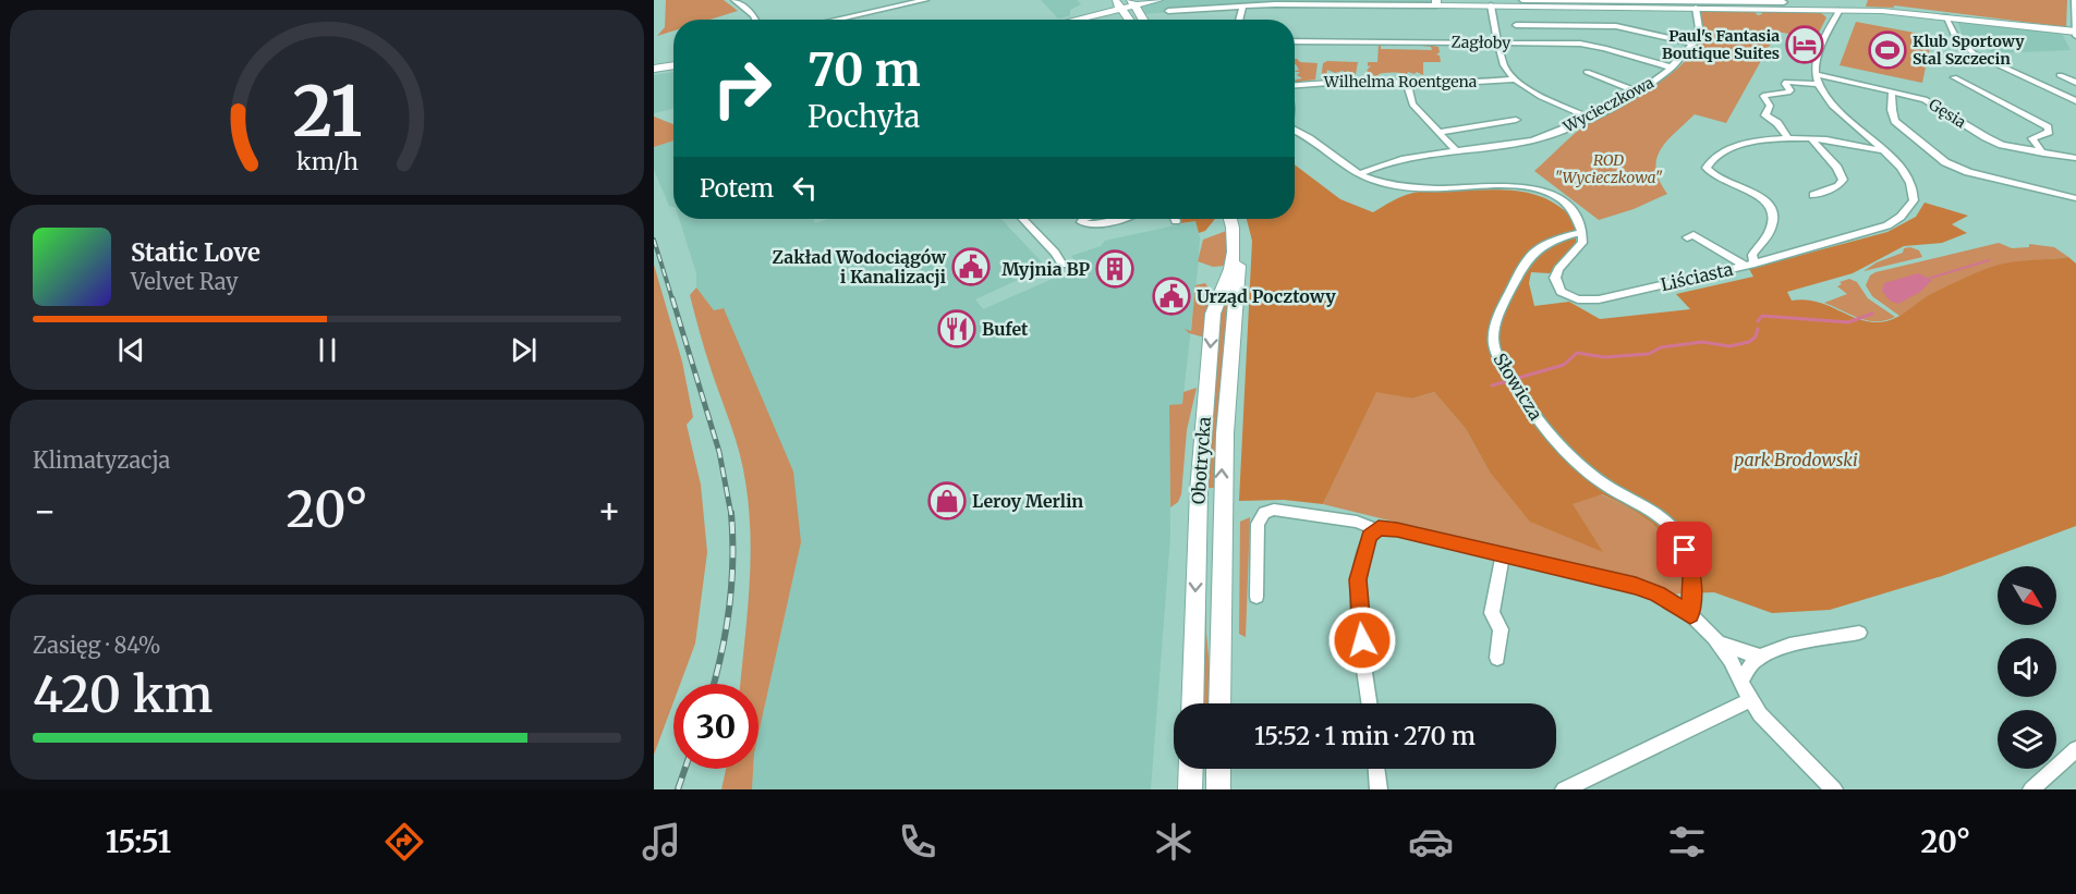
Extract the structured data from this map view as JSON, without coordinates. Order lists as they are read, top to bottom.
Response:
{
  "streets": {
    "street": [
      "Zagłoby",
      "Wilhelma Roentgena",
      "Wycieczkowa",
      "Gęsia",
      "Liściasta",
      "Słowicza",
      "Obotrycka"
    ]
  },
  "crossings": [
    ["Zagłoby", "Wycieczkowa"],
    ["Liściasta", "Słowicza"]
  ],
  "parks": ["ROD \"Wycieczkowa\"", "park Brodowski"],
  "places": {
    "hotel": ["Paul's Fantasia Boutique Suites"],
    "sports": ["Klub Sportowy Stal Szczecin"],
    "public building": ["Zakład Wodociągów i Kanalizacji", "Urząd Pocztowy"],
    "building": ["Myjnia BP"],
    "restaurant": ["Bufet"],
    "shop": ["Leroy Merlin"]
  },
  "north": "bottom right",
  "page": {
    "turn": ["70 m", "Pochyła"],
    "then": "Potem",
    "song": ["Static Love", "Velvet Ray"],
    "tile": [
      "Klimatyzacja",
      ["Zasięg · 84%", "420 km"]
    ],
    "heat": ["−", "20°", "+"],
    "limit": "30",
    "trip": "15:52 · 1 min · 270 m",
    "tabs": ["15:51", "20°"],
    "gauge": ["21", "km/h"]
  }
}
